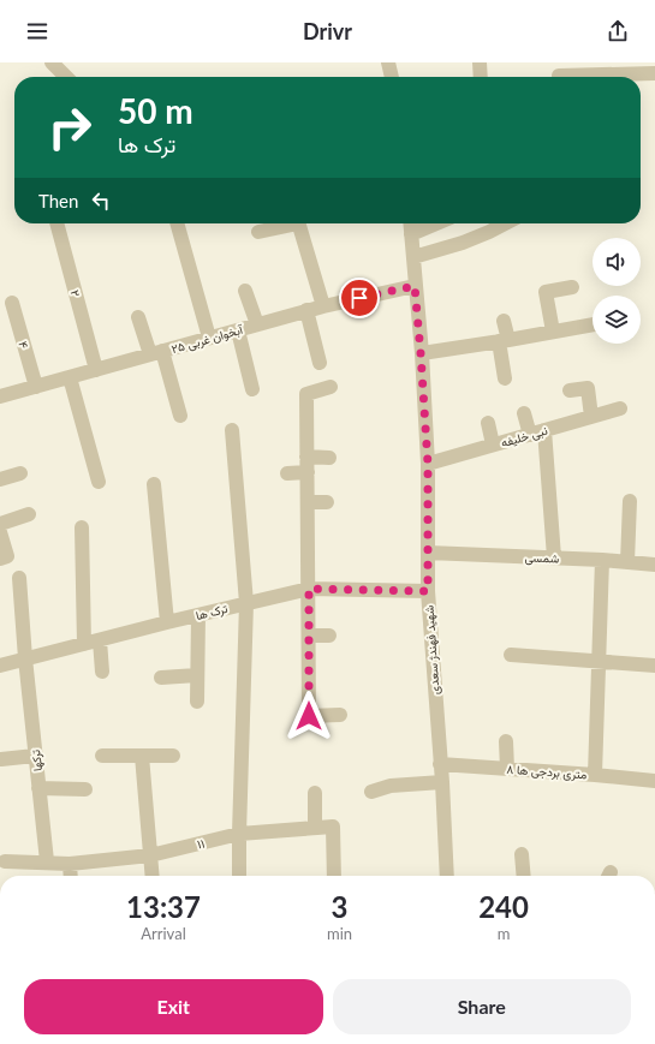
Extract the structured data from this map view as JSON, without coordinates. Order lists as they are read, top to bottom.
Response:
{
  "streets": {
    "street": [
      "۲",
      "آبخوان غربی ۲۵",
      "۴",
      "نبی خلیفه",
      "شمسی",
      "ترک ها",
      "شهید فهندژ سعدی",
      "ترکها",
      "۸ متری بردجی ها",
      "۱۱"
    ]
  },
  "crossings": [
    ["۲", "آبخوان غربی ۲۵"],
    ["آبخوان غربی ۲۵", "۴"],
    ["آبخوان غربی ۲۵", "شهید فهندژ سعدی"],
    ["نبی خلیفه", "شهید فهندژ سعدی"],
    ["شمسی", "شهید فهندژ سعدی"],
    ["ترک ها", "شهید فهندژ سعدی"],
    ["ترک ها", "ترکها"],
    ["شهید فهندژ سعدی", "۸ متری بردجی ها"],
    ["ترکها", "۱۱"]
  ],
  "page": {
    "header": "Drivr",
    "turn": ["50 m", "ترک ها"],
    "then": "Then",
    "eta": [
      "13:37",
      "Arrival",
      "3",
      "min",
      "240",
      "m"
    ],
    "buttons": ["Exit", "Share"]
  }
}
